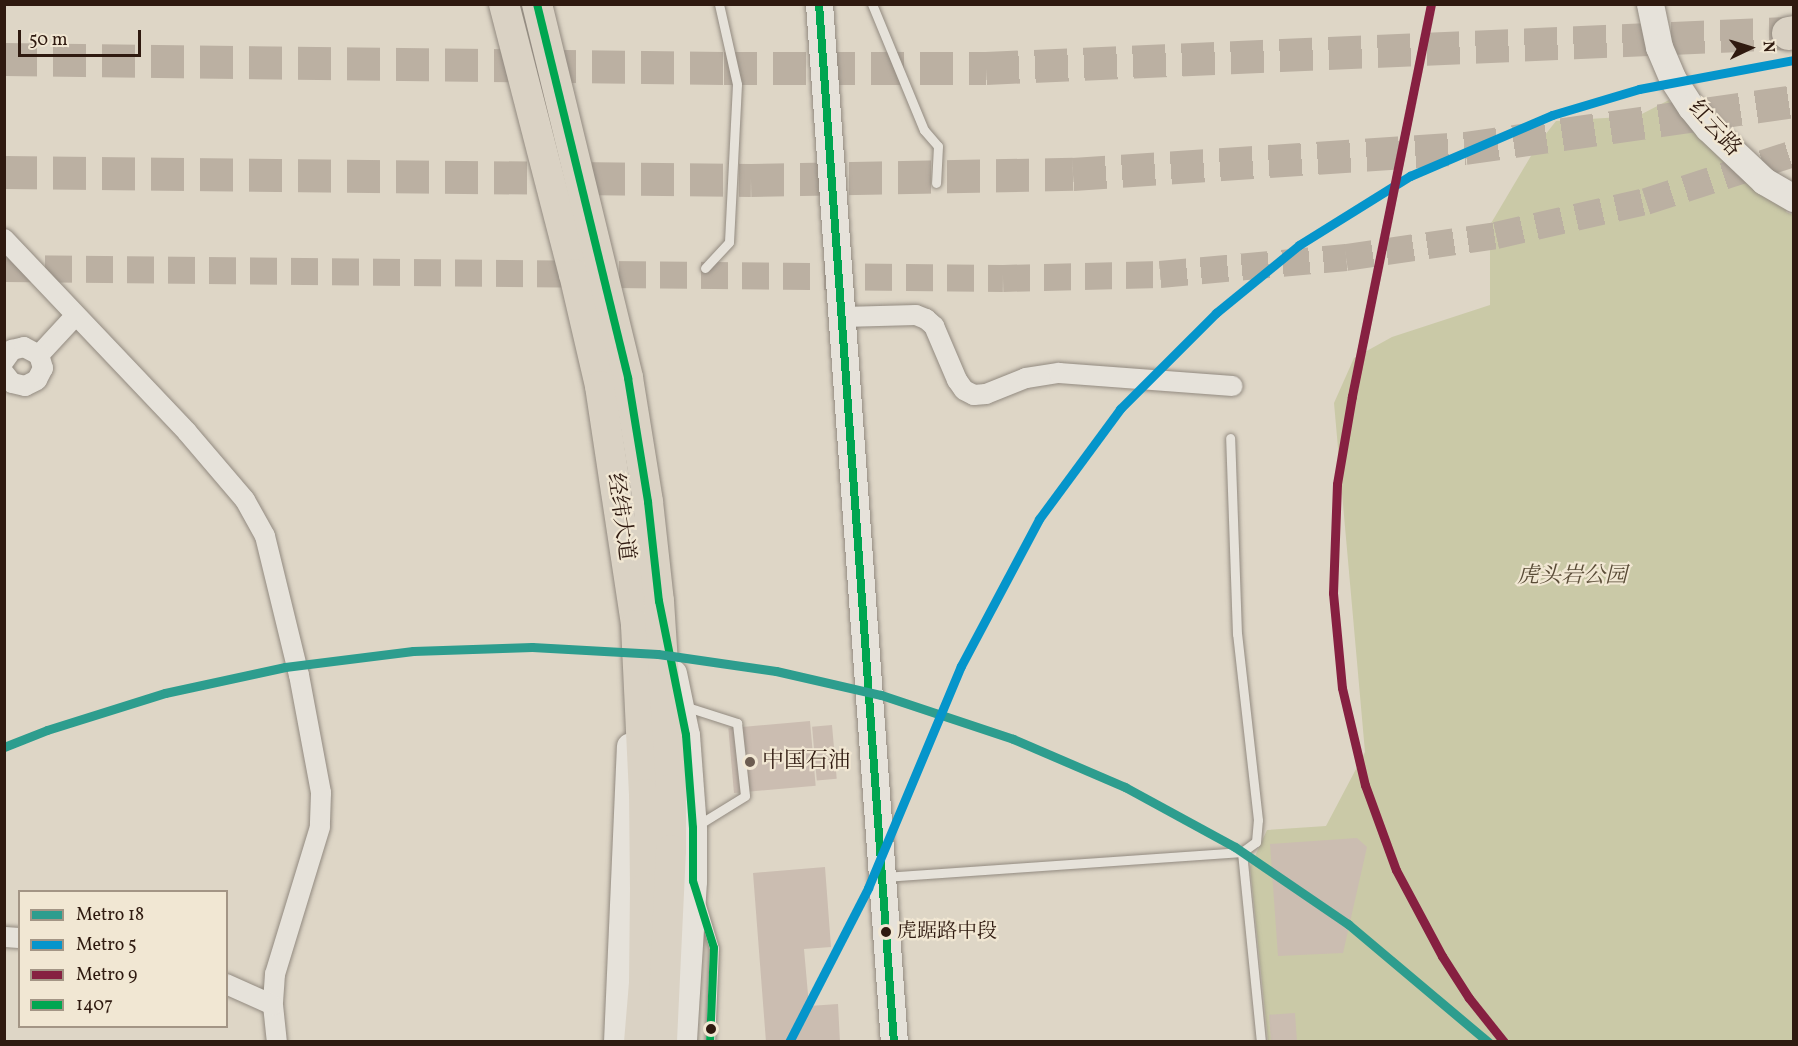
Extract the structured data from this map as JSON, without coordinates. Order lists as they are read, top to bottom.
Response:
{
  "streets": {
    "main road": ["经纬大道"],
    "street": ["红云路"]
  },
  "parks": ["虎头岩公园"],
  "places": ["中国石油", "虎踞路中段"],
  "lines": [
    "metro line 9",
    "transit line 1407",
    "metro line 5",
    "metro line 18"
  ],
  "legend": [
    "Metro 18",
    "Metro 5",
    "Metro 9",
    "1407"
  ],
  "scale_bar": "50 m",
  "north": "right"
}
